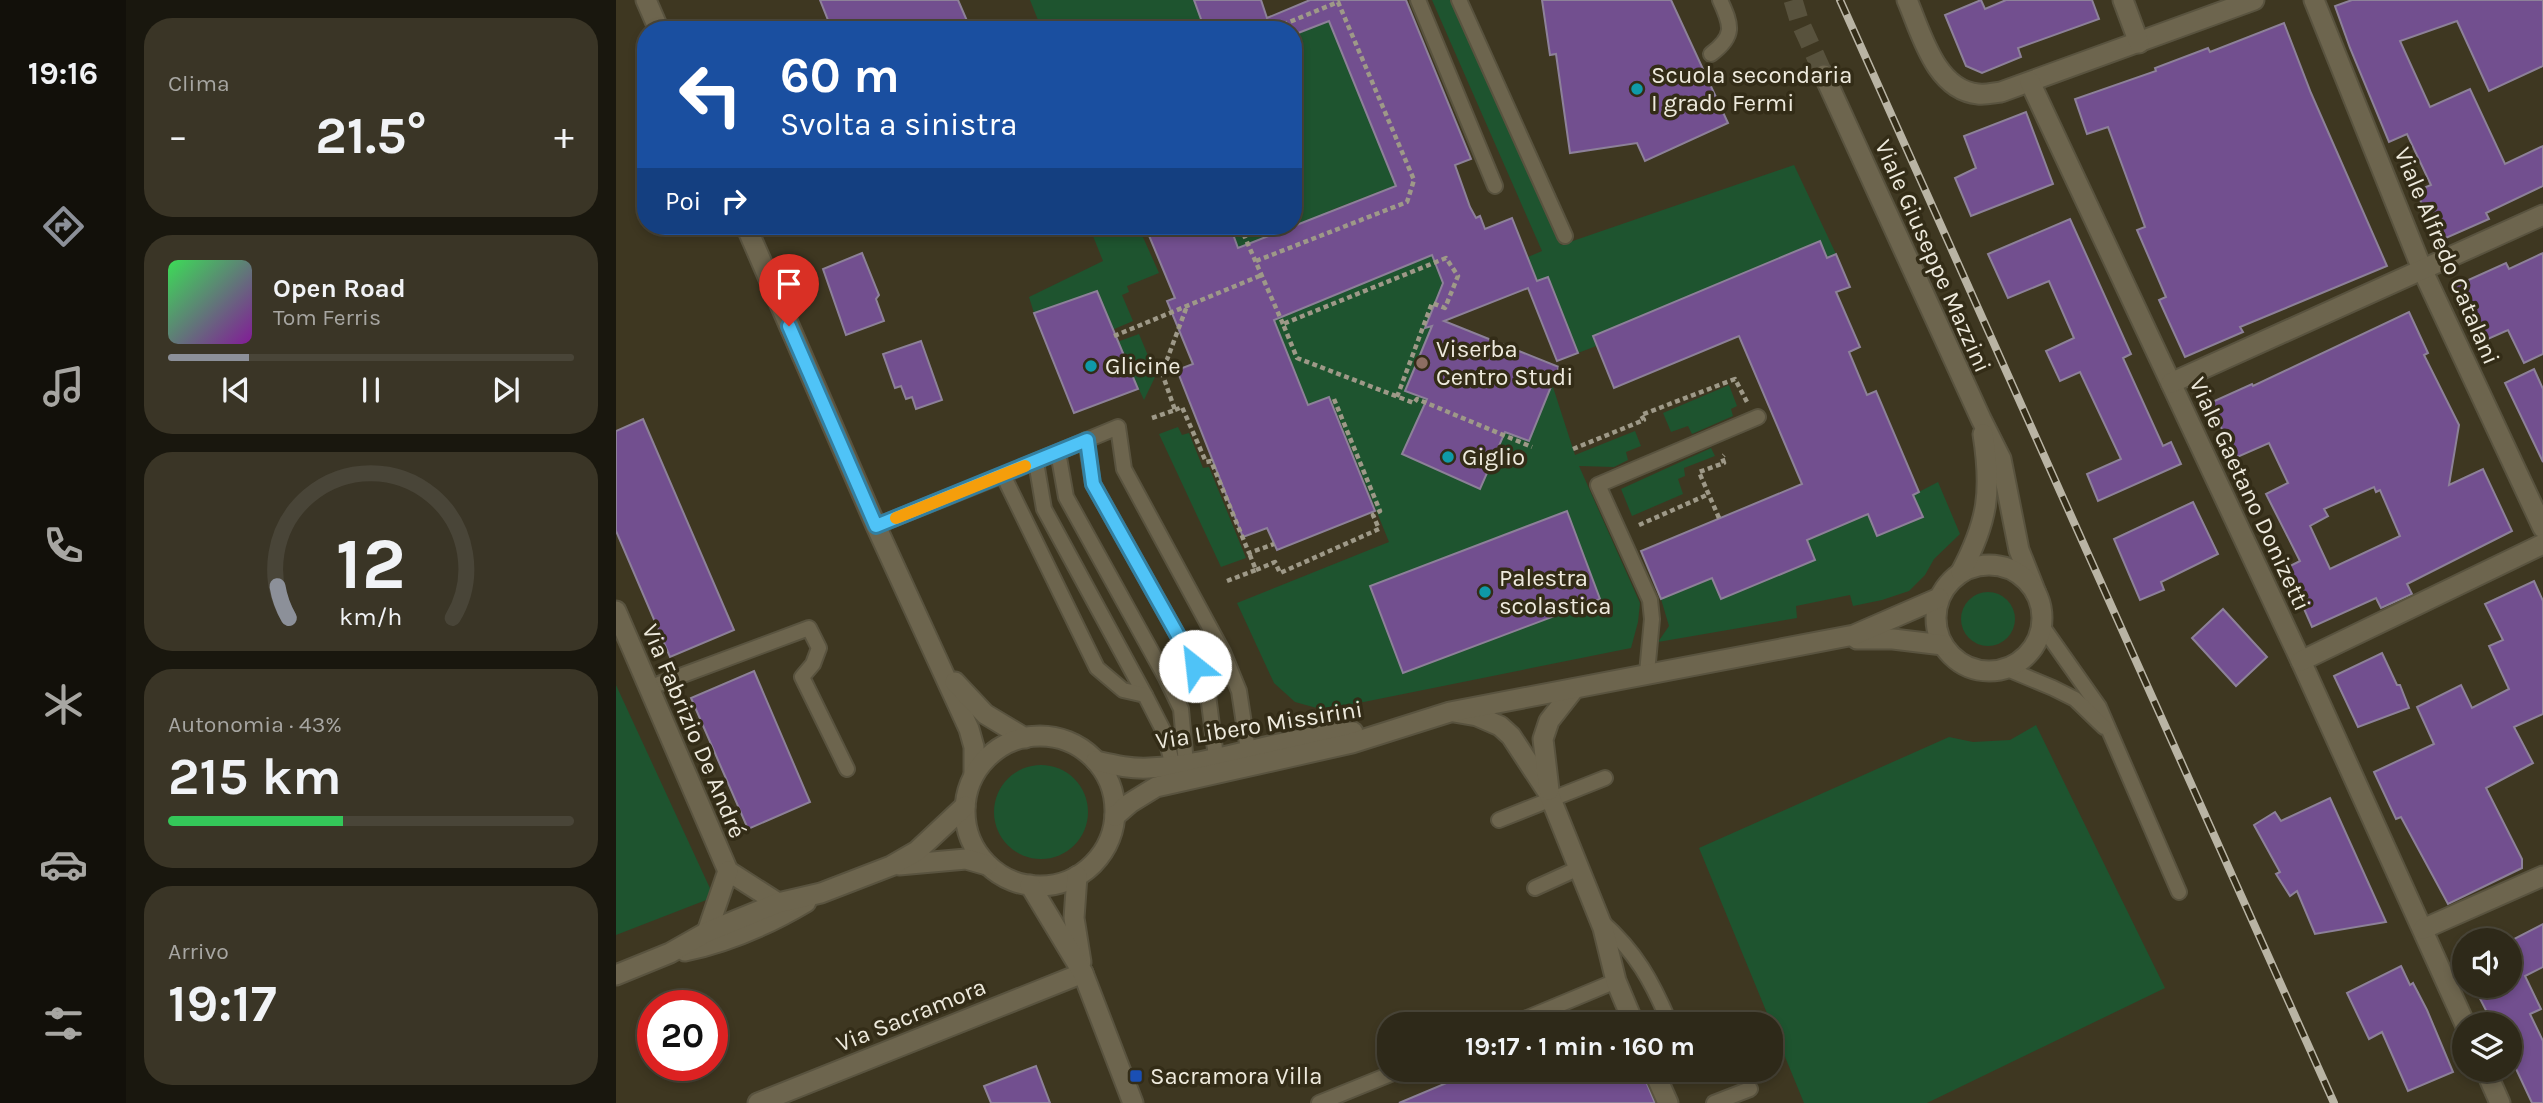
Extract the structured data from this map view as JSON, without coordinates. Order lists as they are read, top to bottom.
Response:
{
  "streets": {
    "street": [
      "Viale Giuseppe Mazzini",
      "Viale Alfredo Catalani",
      "Viale Gaetano Donizetti",
      "Via Libero Missirini",
      "Via Fabrizio De André",
      "Via Sacramora"
    ]
  },
  "crossings": [
    ["Viale Giuseppe Mazzini", "Via Libero Missirini"]
  ],
  "places": {
    "other": [
      "Scuola secondaria I grado Fermi",
      "Viserba Centro Studi",
      "Glicine",
      "Giglio",
      "Palestra scolastica"
    ],
    "transit": ["Sacramora Villa"]
  },
  "page": {
    "tabs": "19:16",
    "tile": [
      "Clima",
      ["Autonomia · 43%", "215 km"],
      ["Arrivo", "19:17"]
    ],
    "turn": ["60 m", "Svolta a sinistra"],
    "heat": ["−", "21.5°", "+"],
    "then": "Poi",
    "song": ["Open Road", "Tom Ferris"],
    "limit": "20",
    "trip": "19:17 · 1 min · 160 m",
    "gauge": ["12", "km/h"]
  }
}
